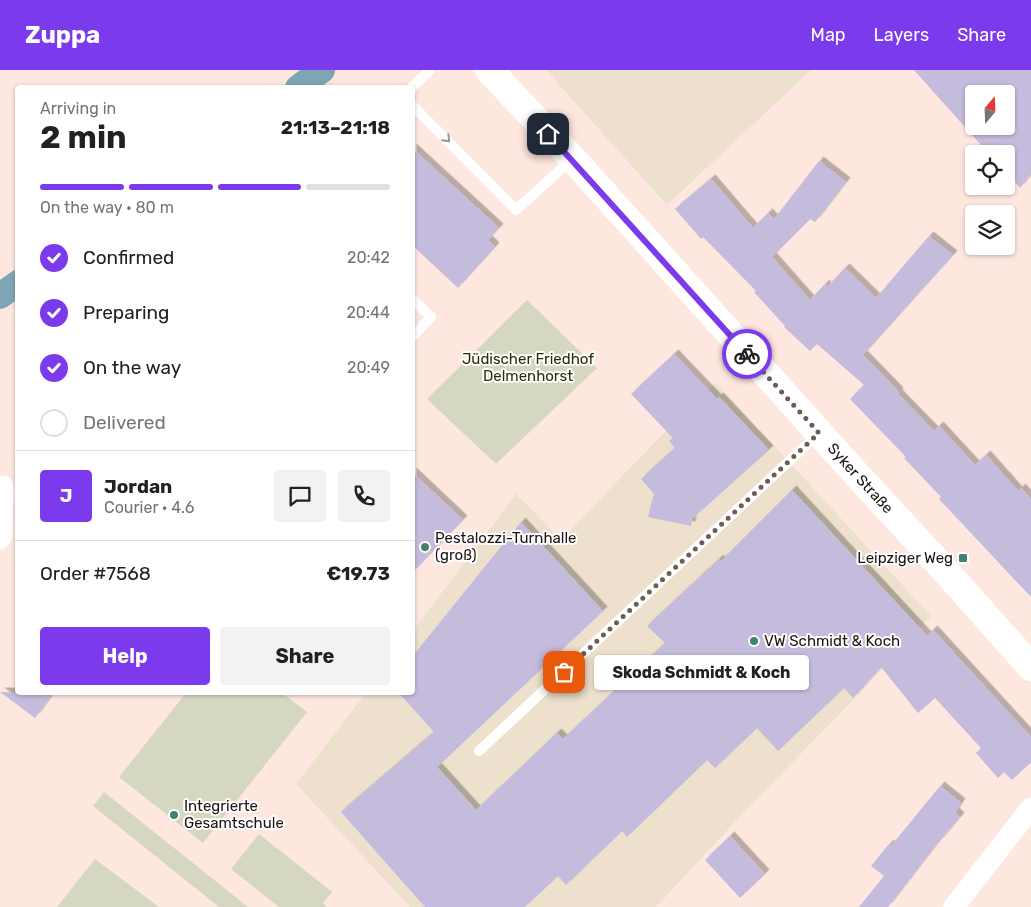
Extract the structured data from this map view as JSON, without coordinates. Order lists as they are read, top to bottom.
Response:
{
  "streets": {
    "main road": ["Syker Straße"]
  },
  "parks": ["Jüdischer Friedhof Delmenhorst"],
  "places": {
    "other": [
      "Pestalozzi-Turnhalle (groß)",
      "VW Schmidt & Koch",
      "Skoda Schmidt & Koch",
      "Integrierte Gesamtschule"
    ],
    "transit": ["Leipziger Weg"]
  },
  "north": "top",
  "page": {
    "header": "Zuppa",
    "nav": ["Map", "Layers", "Share"],
    "heading": ["2 min", "Arriving in", "21:13–21:18"],
    "panel": [
      "Jordan",
      "Courier · 4.6",
      "Order #7568",
      "€19.73"
    ],
    "bar": "On the way · 80 m",
    "list": [
      ["Confirmed", "20:42"],
      ["Preparing", "20:44"],
      ["On the way", "20:49"],
      "Delivered"
    ],
    "round": "J",
    "buttons": ["Help", "Share"],
    "bubble": "Skoda Schmidt & Koch"
  }
}
